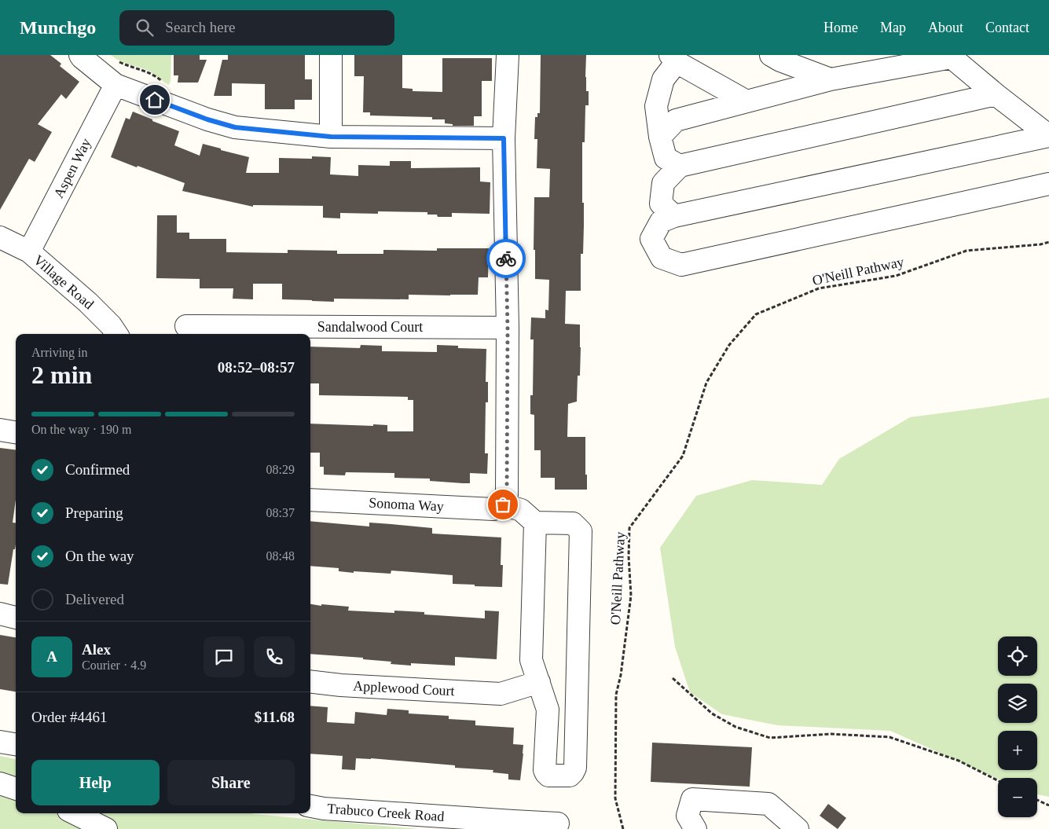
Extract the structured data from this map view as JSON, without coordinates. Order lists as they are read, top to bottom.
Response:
{
  "streets": {
    "street": [
      "Aspen Way",
      "Village Road",
      "Sandalwood Court",
      "Sonoma Way",
      "Applewood Court",
      "Trabuco Creek Road"
    ],
    "path": ["O'Neill Pathway"]
  },
  "crossings": [
    ["Aspen Way", "Village Road"]
  ],
  "page": {
    "header": "Munchgo",
    "search": "Search here",
    "nav": [
      "Home",
      "Map",
      "About",
      "Contact"
    ],
    "heading": ["2 min", "Arriving in", "08:52–08:57"],
    "panel": [
      "Alex",
      "Courier · 4.9",
      "Order #4461",
      "$11.68"
    ],
    "bar": "On the way · 190 m",
    "list": [
      ["Confirmed", "08:29"],
      ["Preparing", "08:37"],
      ["On the way", "08:48"],
      "Delivered"
    ],
    "map_buttons": ["+", "−"],
    "round": "A",
    "buttons": ["Help", "Share"]
  }
}
